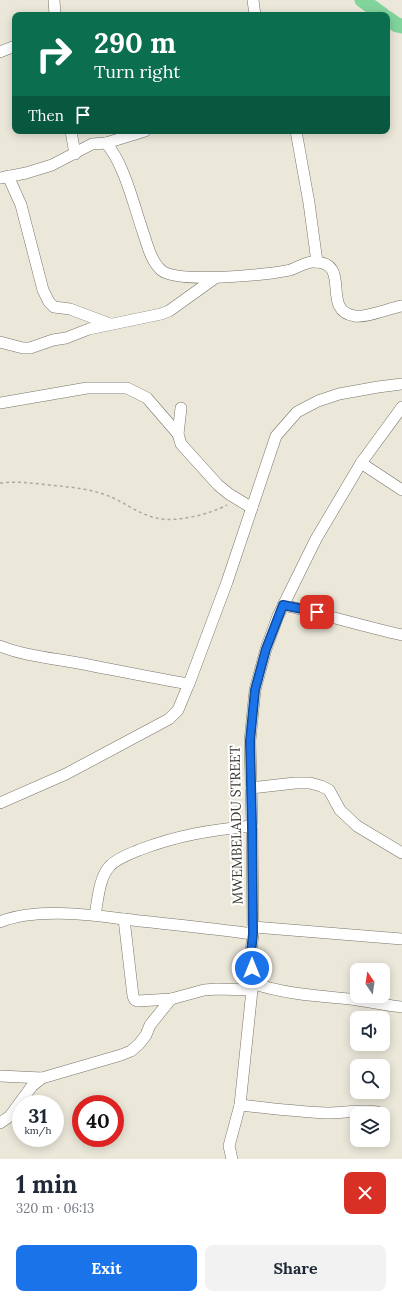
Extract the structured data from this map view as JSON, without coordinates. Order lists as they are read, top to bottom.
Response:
{
  "streets": {
    "street": ["MWEMBELADU STREET"]
  },
  "north": "top",
  "page": {
    "turn": ["290 m", "Turn right"],
    "then": "Then",
    "speed": "31 km/h",
    "limit": "40",
    "heading": ["1 min", "320 m · 06:13"],
    "buttons": ["Exit", "Share"]
  }
}
